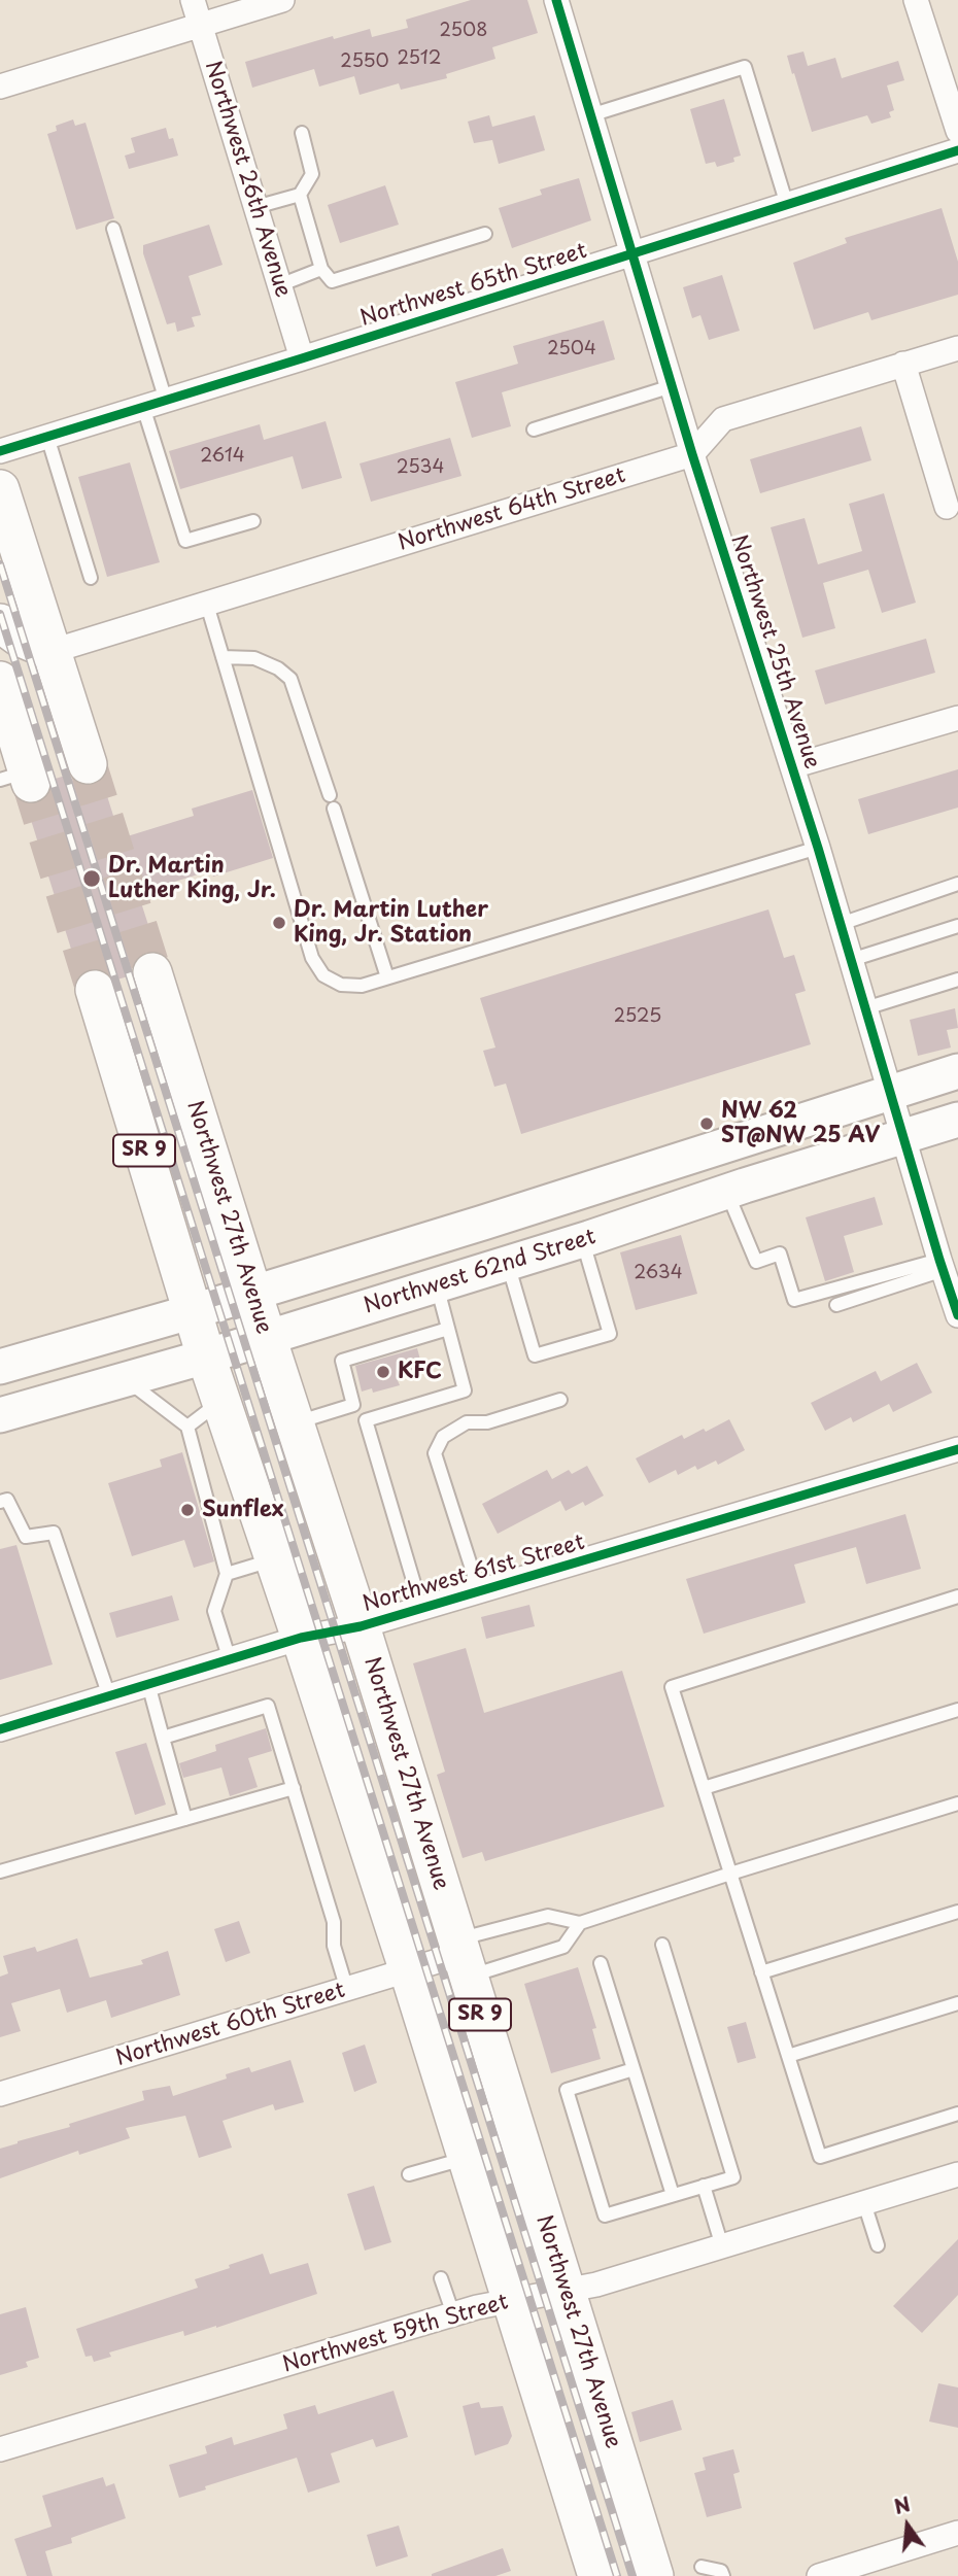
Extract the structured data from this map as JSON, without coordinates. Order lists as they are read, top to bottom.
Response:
{
  "streets": {
    "main road": ["SR 9", "Northwest 27th Avenue", "Northwest 62nd Street"],
    "street": [
      "Northwest 26th Avenue",
      "Northwest 65th Street",
      "Northwest 64th Street",
      "Northwest 25th Avenue",
      "Northwest 61st Street",
      "Northwest 60th Street",
      "Northwest 59th Street"
    ]
  },
  "crossings": [
    ["Northwest 26th Avenue", "Northwest 65th Street"],
    ["Northwest 65th Street", "Northwest 25th Avenue"],
    ["Northwest 64th Street", "Northwest 25th Avenue"],
    ["Northwest 25th Avenue", "Northwest 62nd Street"],
    ["SR 9", "Northwest 62nd Street"],
    ["SR 9", "Northwest 61st Street"],
    ["SR 9", "Northwest 60th Street"],
    ["SR 9", "Northwest 59th Street"],
    ["Northwest 27th Avenue", "Northwest 62nd Street"],
    ["Northwest 27th Avenue", "Northwest 61st Street"],
    ["Northwest 27th Avenue", "Northwest 60th Street"],
    ["Northwest 27th Avenue", "Northwest 59th Street"]
  ],
  "places": [
    "Dr. Martin Luther King, Jr.",
    "Dr. Martin Luther King, Jr. Station",
    "NW 62 ST@NW 25 AV",
    "KFC",
    "Sunflex"
  ],
  "house_numbers": [
    "2508",
    "2512",
    "2550",
    "2504",
    "2614",
    "2534",
    "2525",
    "2634"
  ],
  "north": "top"
}
